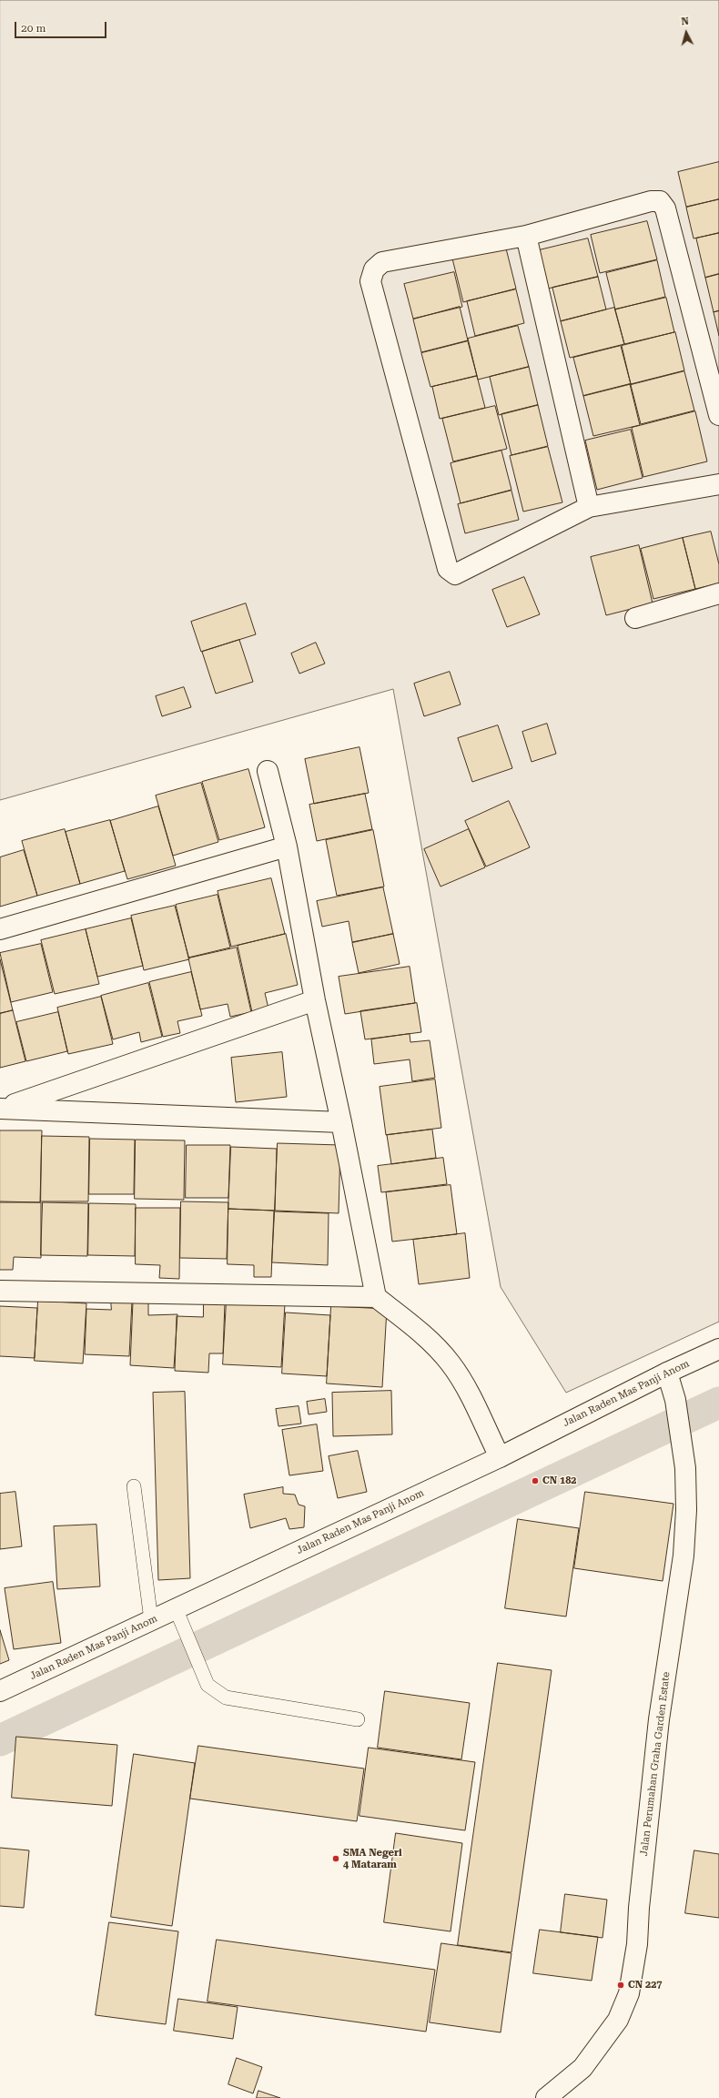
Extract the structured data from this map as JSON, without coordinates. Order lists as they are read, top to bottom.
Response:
{
  "streets": {
    "street": ["Jalan Raden Mas Panji Anom", "Jalan Perumahan Graha Garden Estate"]
  },
  "crossings": [
    ["Jalan Raden Mas Panji Anom", "Jalan Perumahan Graha Garden Estate"]
  ],
  "places": ["CN 182", "SMA Negeri 4 Mataram", "CN 227"],
  "scale_bar": "20 m",
  "north": "top"
}
